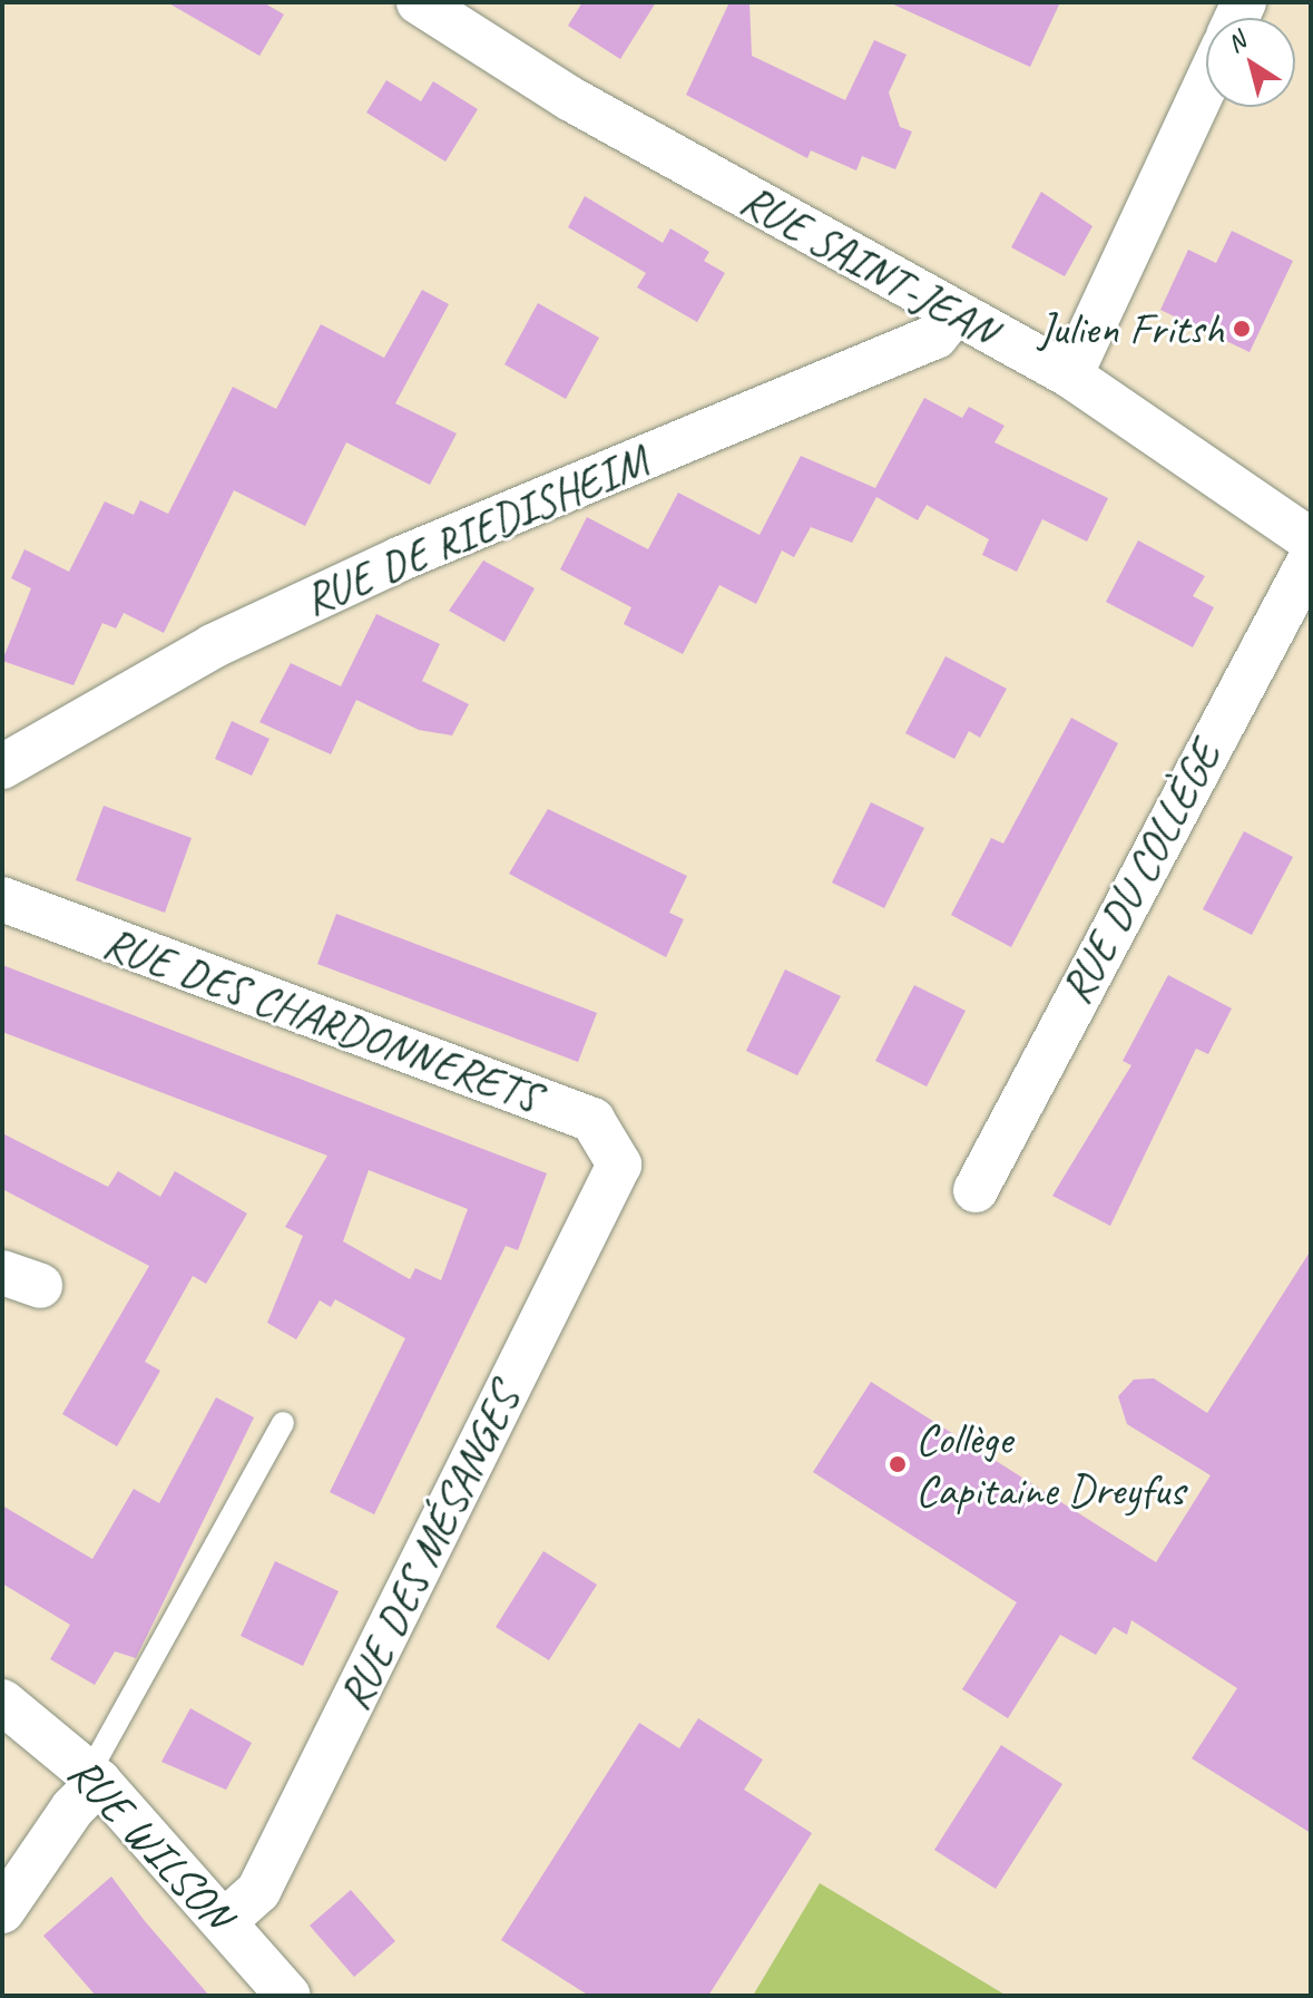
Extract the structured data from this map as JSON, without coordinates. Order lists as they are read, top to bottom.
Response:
{
  "streets": {
    "street": [
      "RUE SAINT-JEAN",
      "RUE DE RIEDISHEIM",
      "RUE DU COLLÈGE",
      "RUE DES CHARDONNERETS",
      "RUE DES MÉSANGES",
      "RUE WILSON"
    ]
  },
  "crossings": [
    ["RUE SAINT-JEAN", "RUE DE RIEDISHEIM"],
    ["RUE DES CHARDONNERETS", "RUE DES MÉSANGES"],
    ["RUE DES MÉSANGES", "RUE WILSON"]
  ],
  "places": ["Julien Fritsh", "Collège Capitaine Dreyfus"],
  "north": "top left"
}
